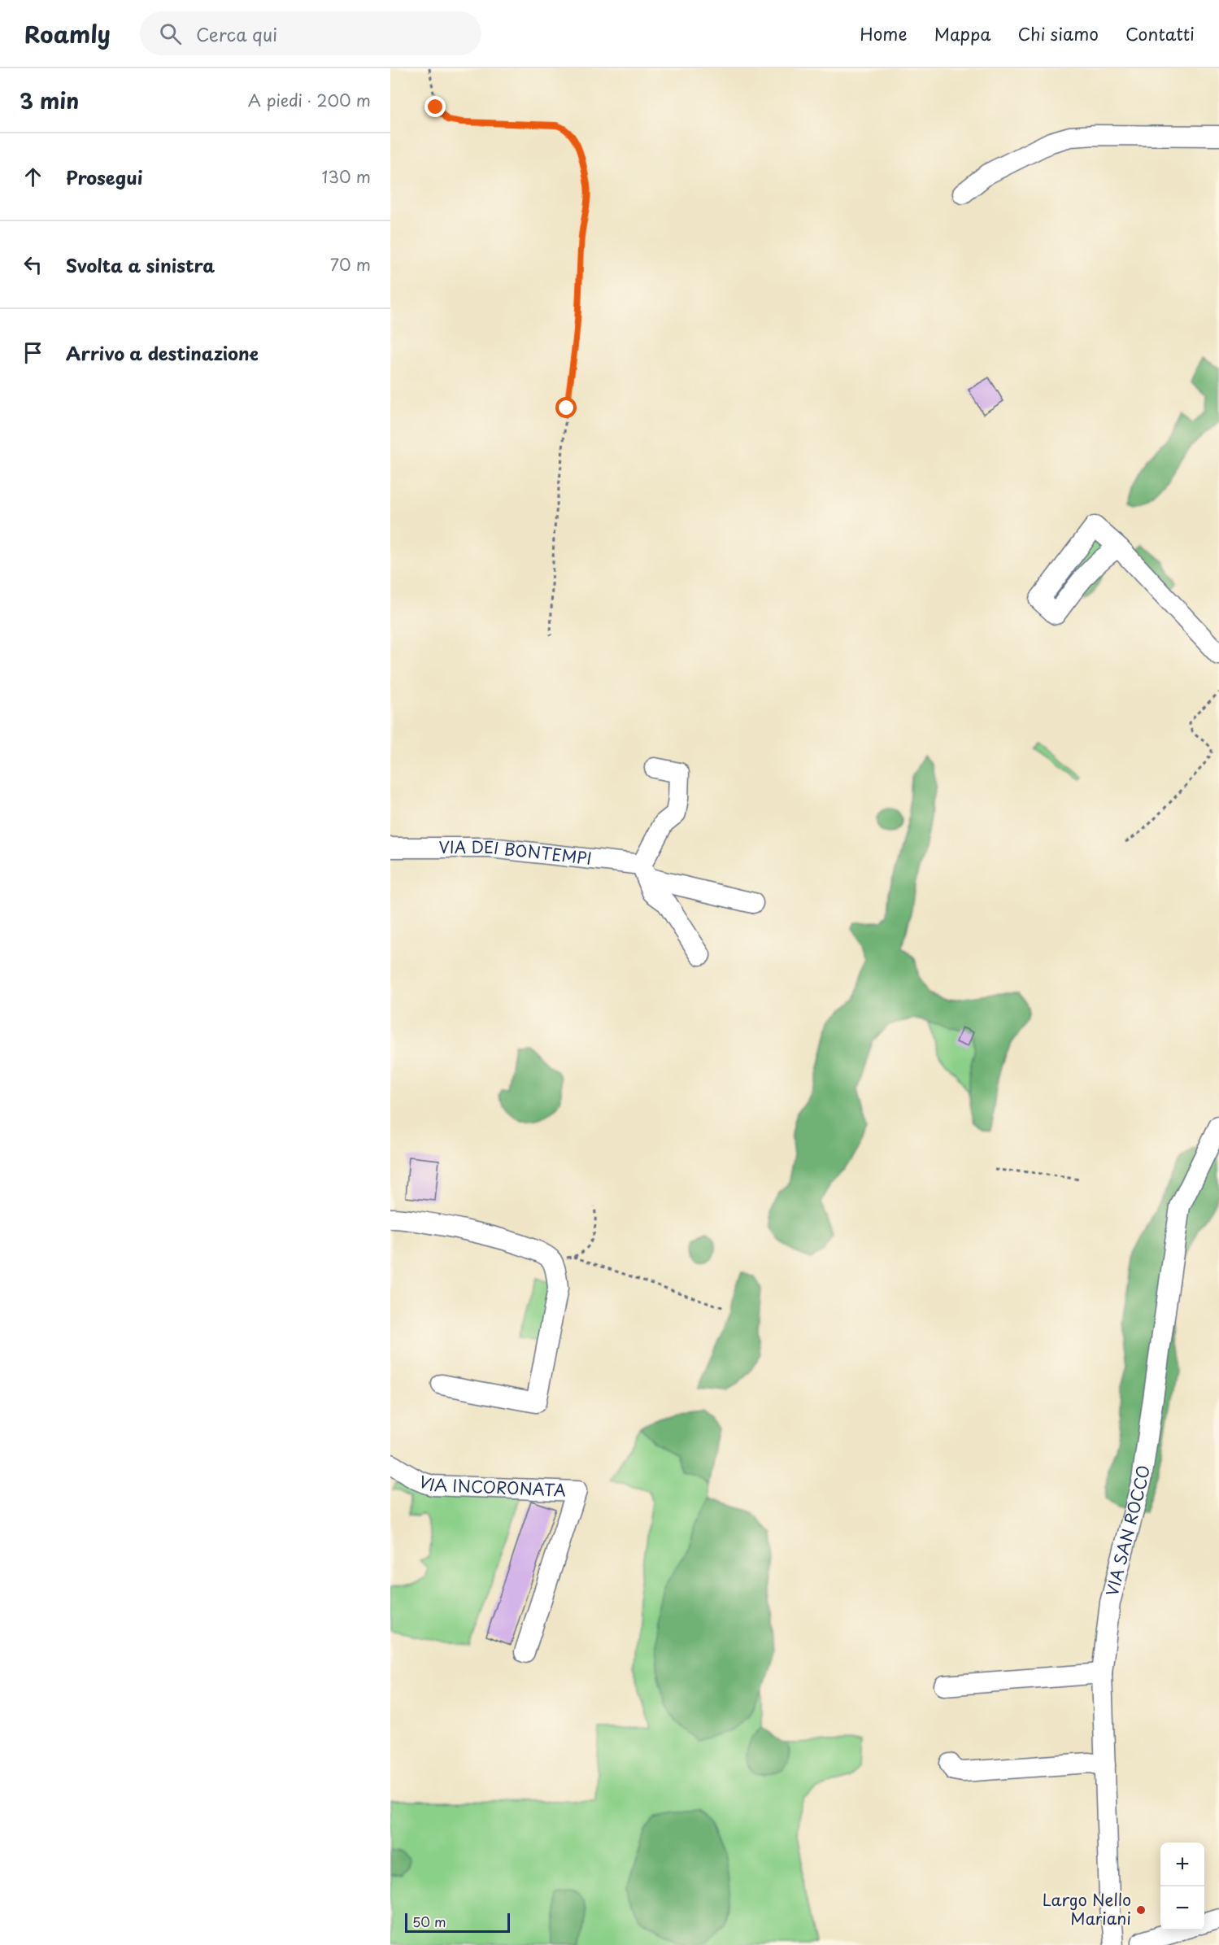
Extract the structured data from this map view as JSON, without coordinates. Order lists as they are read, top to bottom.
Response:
{
  "streets": {
    "street": ["VIA DEI BONTEMPI", "VIA INCORONATA", "VIA SAN ROCCO"]
  },
  "places": ["Largo Nello Mariani"],
  "scale_bar": "50 m",
  "page": {
    "header": "Roamly",
    "search": "Cerca qui",
    "nav": [
      "Home",
      "Mappa",
      "Chi siamo",
      "Contatti"
    ],
    "heading": ["3 min", "A piedi · 200 m"],
    "list": [
      ["Prosegui", "130 m"],
      ["Svolta a sinistra", "70 m"],
      "Arrivo a destinazione"
    ],
    "map_buttons": ["+", "−"],
    "scale": "50 m"
  }
}
